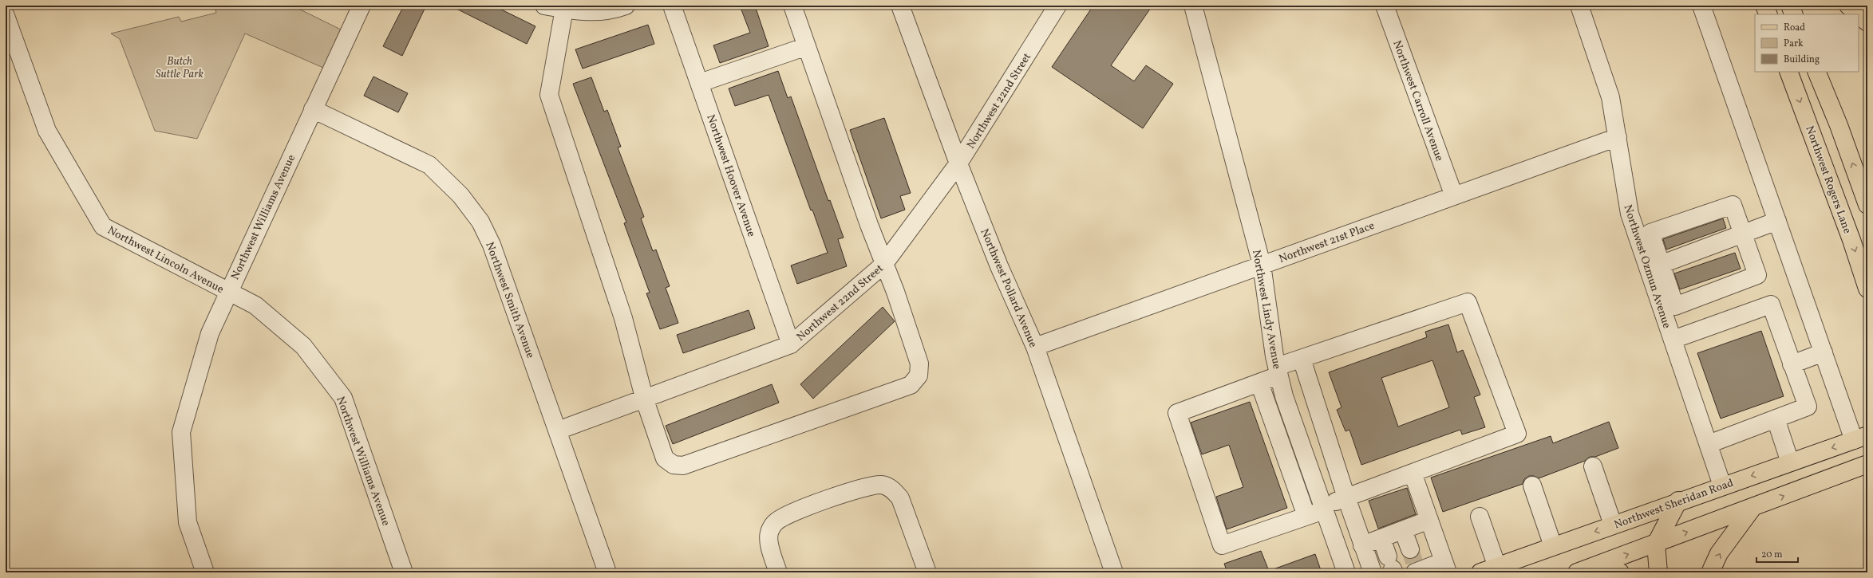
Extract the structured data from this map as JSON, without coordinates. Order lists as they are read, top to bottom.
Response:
{
  "streets": {
    "main road": ["Northwest Rogers Lane", "Northwest Sheridan Road"],
    "street": [
      "Northwest 22nd Street",
      "Northwest Carroll Avenue",
      "Northwest Hoover Avenue",
      "Northwest Williams Avenue",
      "Northwest 21st Place",
      "Northwest Lincoln Avenue",
      "Northwest Ozmun Avenue",
      "Northwest Pollard Avenue",
      "Northwest Smith Avenue",
      "Northwest Lindy Avenue"
    ]
  },
  "crossings": [
    ["Northwest 22nd Street", "Northwest Hoover Avenue"],
    ["Northwest 22nd Street", "Northwest Pollard Avenue"],
    ["Northwest 22nd Street", "Northwest Smith Avenue"],
    ["Northwest Carroll Avenue", "Northwest 21st Place"],
    ["Northwest Williams Avenue", "Northwest Lincoln Avenue"],
    ["Northwest Williams Avenue", "Northwest Smith Avenue"],
    ["Northwest 21st Place", "Northwest Ozmun Avenue"],
    ["Northwest 21st Place", "Northwest Pollard Avenue"],
    ["Northwest 21st Place", "Northwest Lindy Avenue"],
    ["Northwest Ozmun Avenue", "Northwest Sheridan Road"]
  ],
  "parks": ["Butch Suttle Park"],
  "legend": ["Road", "Park", "Building"],
  "scale_bar": "20 m"
}
